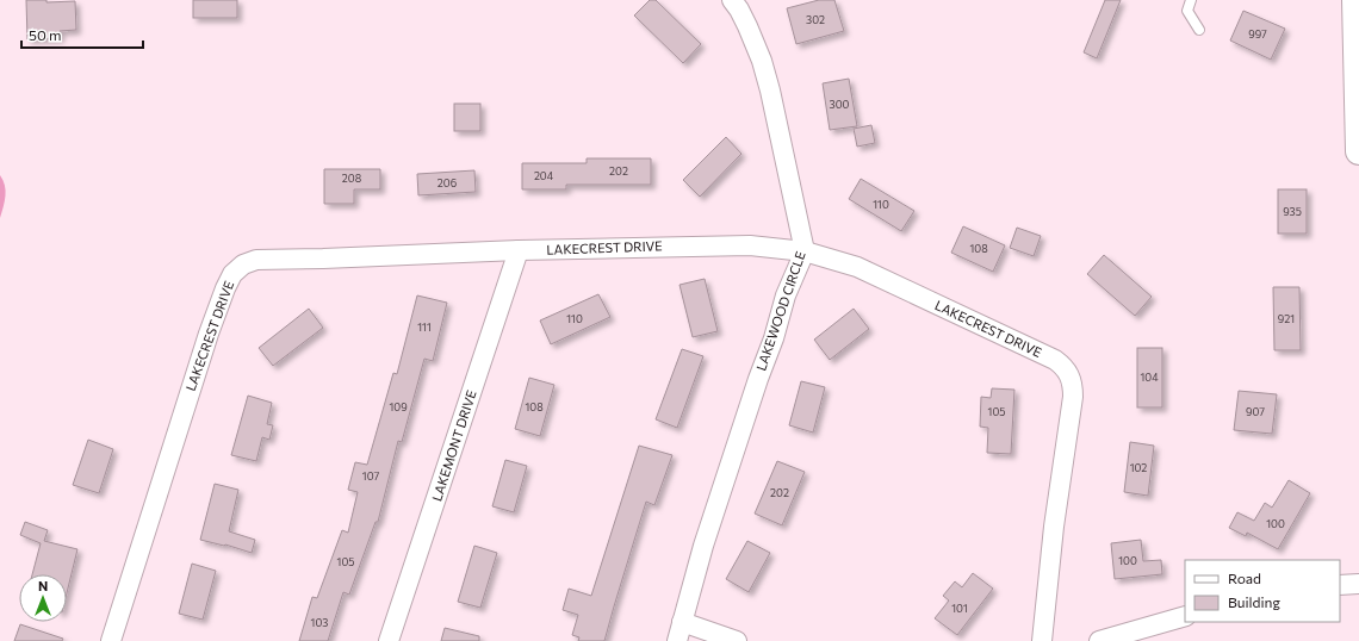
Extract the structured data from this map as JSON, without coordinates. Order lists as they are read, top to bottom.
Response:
{
  "streets": {
    "street": ["LAKECREST DRIVE", "LAKEWOOD CIRCLE", "LAKEMONT DRIVE"]
  },
  "crossings": [
    ["LAKECREST DRIVE", "LAKEWOOD CIRCLE"],
    ["LAKECREST DRIVE", "LAKEMONT DRIVE"]
  ],
  "house_numbers": [
    "302",
    "997",
    "300",
    "202",
    "204",
    "208",
    "206",
    "110",
    "935",
    "108",
    "110",
    "921",
    "111",
    "104",
    "109",
    "108",
    "105",
    "907",
    "102",
    "107",
    "202",
    "100",
    "100",
    "105",
    "101",
    "103"
  ],
  "legend": ["Road", "Building"],
  "scale_bar": "50 m",
  "north": "top"
}
